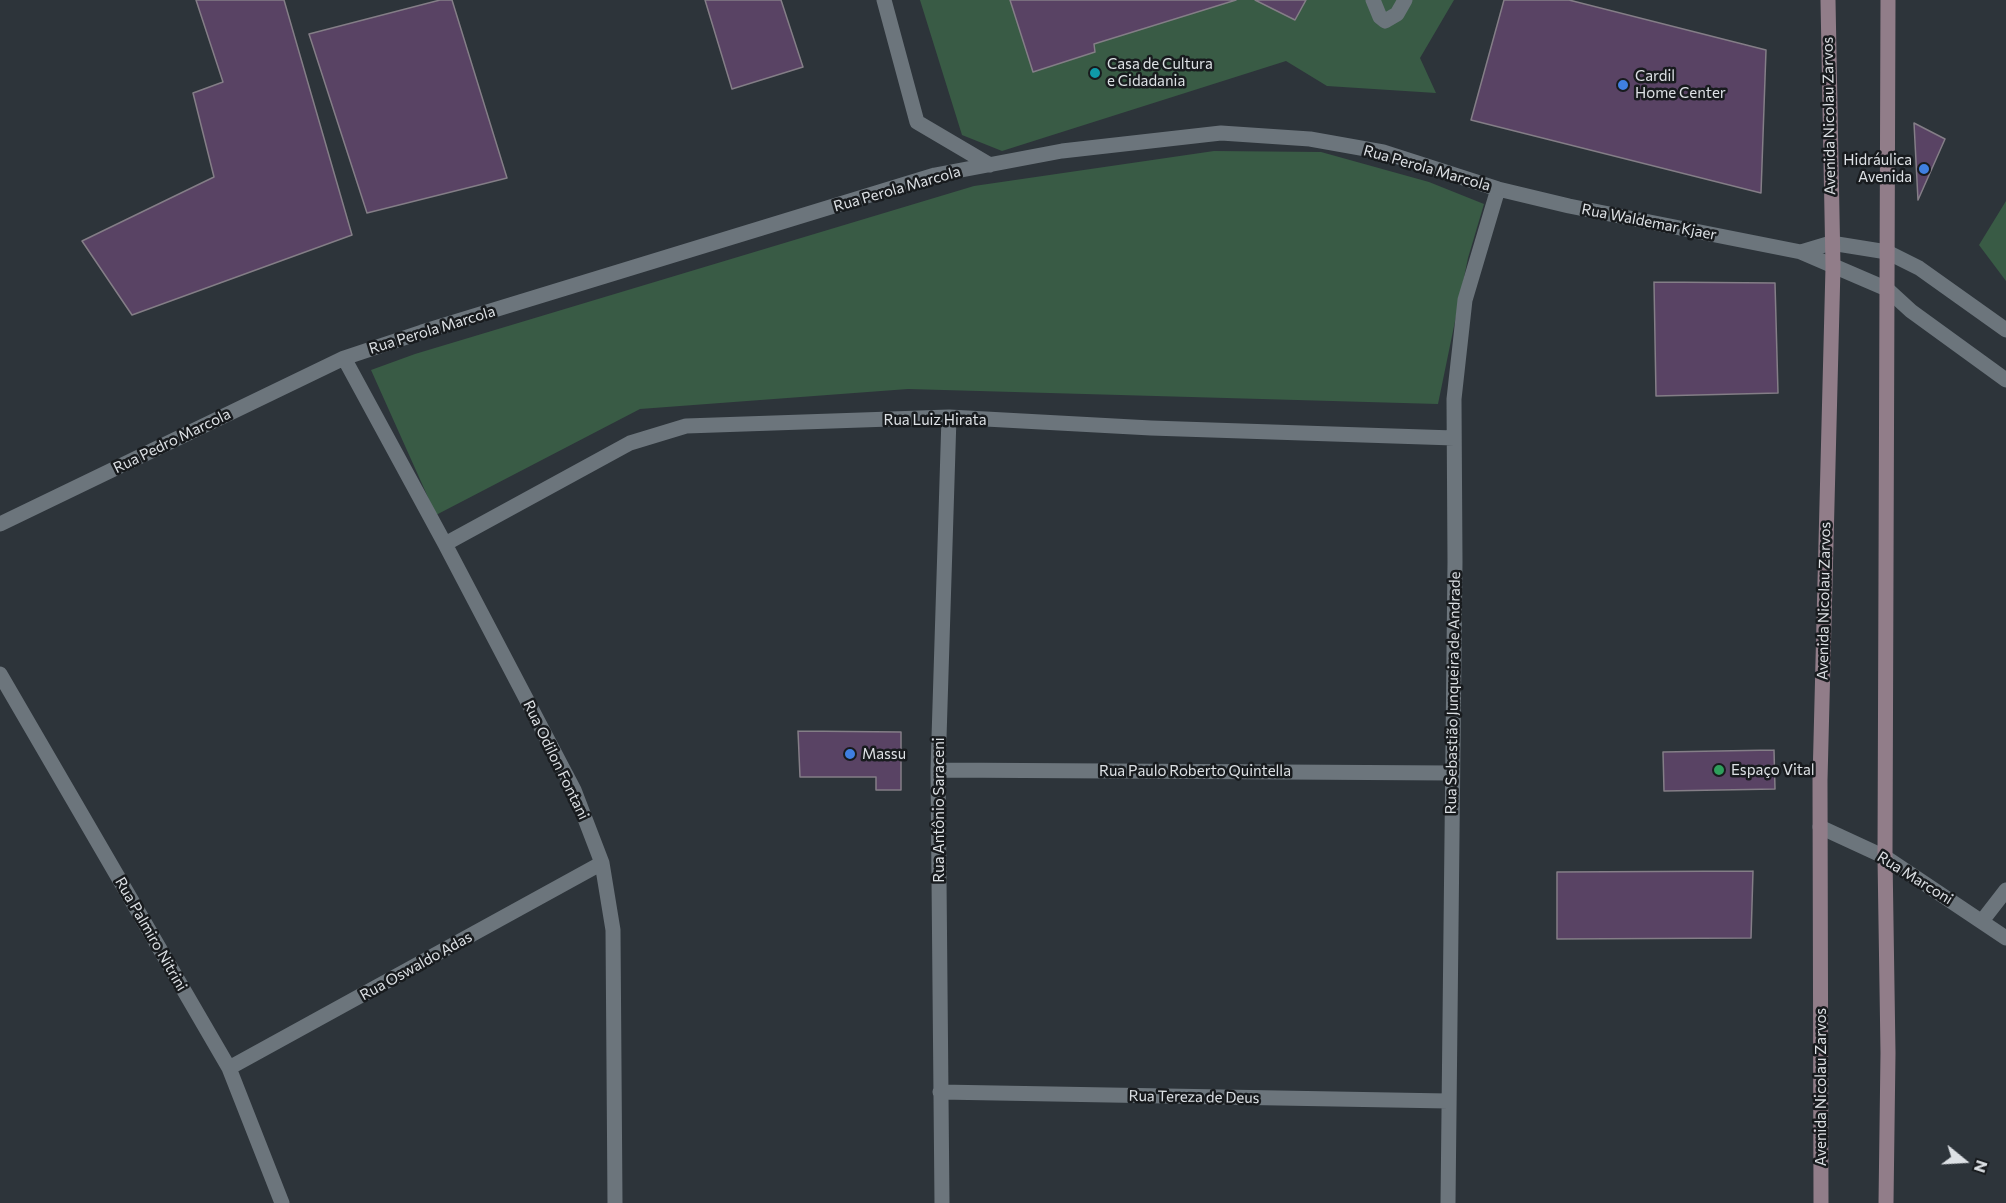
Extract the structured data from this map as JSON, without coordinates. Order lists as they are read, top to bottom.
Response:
{
  "streets": {
    "main road": ["Avenida Nicolau Zarvos"],
    "street": [
      "Rua Perola Marcola",
      "Rua Waldemar Kjaer",
      "Rua Luiz Hirata",
      "Rua Pedro Marcola",
      "Rua Sebastião Junqueira de Andrade",
      "Rua Odilon Fontani",
      "Rua Paulo Roberto Quintella",
      "Rua Antônio Saraceni",
      "Rua Marconi",
      "Rua Palmiro Nitrini",
      "Rua Oswaldo Adas",
      "Rua Tereza de Deus"
    ]
  },
  "crossings": [
    ["Avenida Nicolau Zarvos", "Rua Waldemar Kjaer"],
    ["Avenida Nicolau Zarvos", "Rua Marconi"],
    ["Rua Perola Marcola", "Rua Waldemar Kjaer"],
    ["Rua Perola Marcola", "Rua Pedro Marcola"],
    ["Rua Perola Marcola", "Rua Sebastião Junqueira de Andrade"],
    ["Rua Perola Marcola", "Rua Odilon Fontani"],
    ["Rua Waldemar Kjaer", "Rua Sebastião Junqueira de Andrade"],
    ["Rua Luiz Hirata", "Rua Sebastião Junqueira de Andrade"],
    ["Rua Luiz Hirata", "Rua Odilon Fontani"],
    ["Rua Luiz Hirata", "Rua Antônio Saraceni"],
    ["Rua Pedro Marcola", "Rua Odilon Fontani"],
    ["Rua Sebastião Junqueira de Andrade", "Rua Paulo Roberto Quintella"],
    ["Rua Sebastião Junqueira de Andrade", "Rua Tereza de Deus"],
    ["Rua Odilon Fontani", "Rua Oswaldo Adas"],
    ["Rua Paulo Roberto Quintella", "Rua Antônio Saraceni"],
    ["Rua Antônio Saraceni", "Rua Tereza de Deus"],
    ["Rua Palmiro Nitrini", "Rua Oswaldo Adas"]
  ],
  "places": [
    "Casa de Cultura e Cidadania",
    "Cardil Home Center",
    "Hidráulica Avenida",
    "Massu",
    "Espaço Vital"
  ],
  "north": "right"
}
